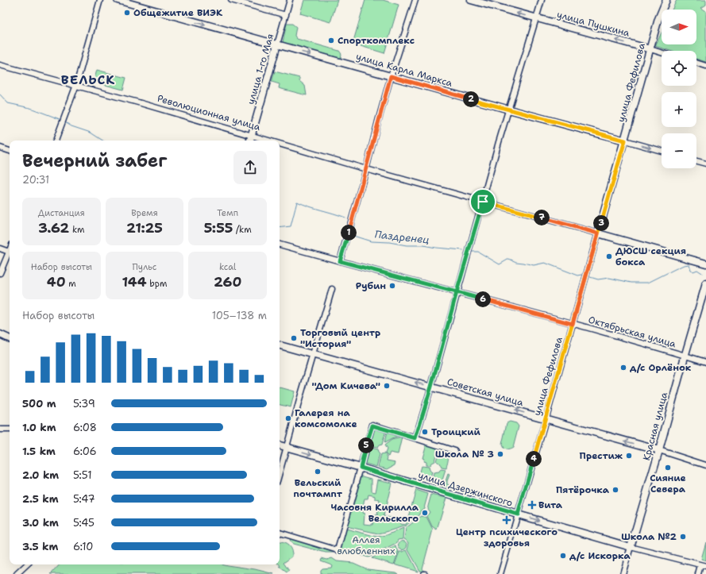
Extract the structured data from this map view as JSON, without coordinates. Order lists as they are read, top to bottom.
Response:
{
  "streets": {
    "main road": [
      "улица Пушкина",
      "улица 1-го Мая",
      "улица Карла Маркса",
      "улица Фефилова",
      "Революционная улица",
      "Советская улица",
      "Красная улица",
      "улица Дзержинского"
    ],
    "street": ["Октябрьская улица"]
  },
  "crossings": [
    ["улица Пушкина", "улица Фефилова"],
    ["улица 1-го Мая", "улица Карла Маркса"],
    ["улица 1-го Мая", "Революционная улица"],
    ["улица Карла Маркса", "улица Фефилова"],
    ["улица Фефилова", "Революционная улица"],
    ["улица Фефилова", "Октябрьская улица"],
    ["улица Фефилова", "Советская улица"],
    ["улица Фефилова", "улица Дзержинского"],
    ["Октябрьская улица", "Красная улица"],
    ["Советская улица", "Красная улица"],
    ["Красная улица", "улица Дзержинского"]
  ],
  "one_way": [
    "улица Пушкина",
    "улица Карла Маркса",
    "Советская улица",
    "улица Дзержинского"
  ],
  "districts": ["ВЕЛЬСК"],
  "water": ["Паздренец"],
  "parks": ["Аллея влюбленных"],
  "places": {
    "other": [
      "Общежитие ВИЭК",
      "Спорткомплекс",
      "ДЮСШ секция бокса",
      "Рубин",
      "Торговый центр \"История\"",
      "д/с Орлёнок",
      "\"Дом Кичева\"",
      "Галерея на комсомолке",
      "Троицкий",
      "Школа № 3",
      "Престиж",
      "Сияние Севера",
      "Вельский почтампт",
      "Пятёрочка",
      "Часовня Кирилла Вельского",
      "Школа №2",
      "д/с Искорка"
    ],
    "health": ["Вита", "Центр психического здоровья"]
  },
  "north": "right",
  "page": {
    "map_buttons": ["+", "−"],
    "pins": [
      "2",
      "7",
      "3",
      "1",
      "6",
      "5",
      "4"
    ],
    "heading": ["Вечерний забег", "20:31"],
    "stats": [
      ["Дистанция", "3.62 km"],
      ["Время", "21:25"],
      ["Темп", "5:55 /km"],
      ["Набор высоты", "40 m"],
      ["Пульс", "144 bpm"],
      ["kcal", "260"]
    ],
    "chart": ["Набор высоты", "105–138 m"],
    "list": [
      {
        "name": "500 m",
        "note": "5:39"
      },
      {
        "name": "1.0 km",
        "note": "6:08"
      },
      {
        "name": "1.5 km",
        "note": "6:06"
      },
      {
        "name": "2.0 km",
        "note": "5:51"
      },
      {
        "name": "2.5 km",
        "note": "5:47"
      },
      {
        "name": "3.0 km",
        "note": "5:45"
      },
      {
        "name": "3.5 km",
        "note": "6:10"
      }
    ]
  }
}
